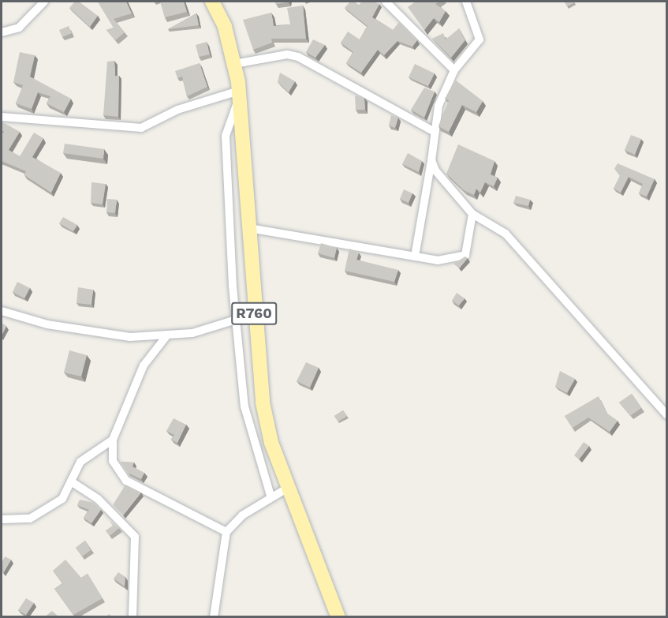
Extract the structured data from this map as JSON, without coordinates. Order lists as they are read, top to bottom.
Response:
{
  "streets": {
    "main road": ["R760"]
  }
}
